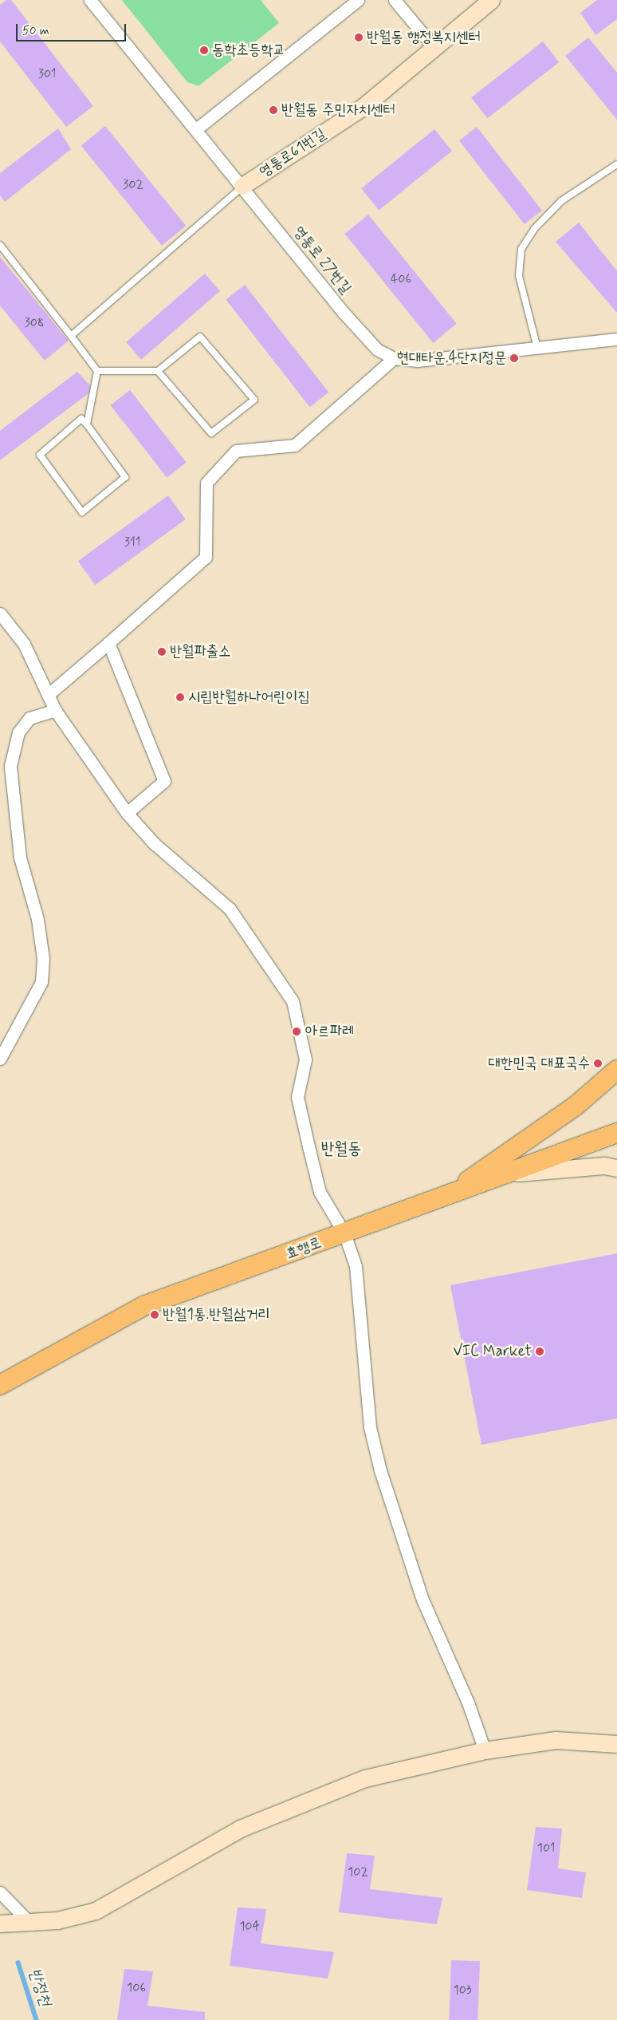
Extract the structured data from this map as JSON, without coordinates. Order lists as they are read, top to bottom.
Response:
{
  "streets": {
    "main road": ["효행로"],
    "street": ["영통로61번길", "영통로 27번길"]
  },
  "crossings": [
    ["영통로61번길", "영통로 27번길"]
  ],
  "districts": ["반월동"],
  "water": ["반정천"],
  "places": [
    "반월동 행정복지센터",
    "동학초등학교",
    "반월동 주민자치센터",
    "현대타운.4단지정문",
    "반월파출소",
    "시립반월하나어린이집",
    "아르파레",
    "대한민국 대표국수",
    "반월1통.반월삼거리",
    "VIC Market"
  ],
  "house_numbers": [
    "301",
    "302",
    "406",
    "308",
    "311",
    "101",
    "102",
    "104",
    "106",
    "103"
  ],
  "scale_bar": "50 m"
}
